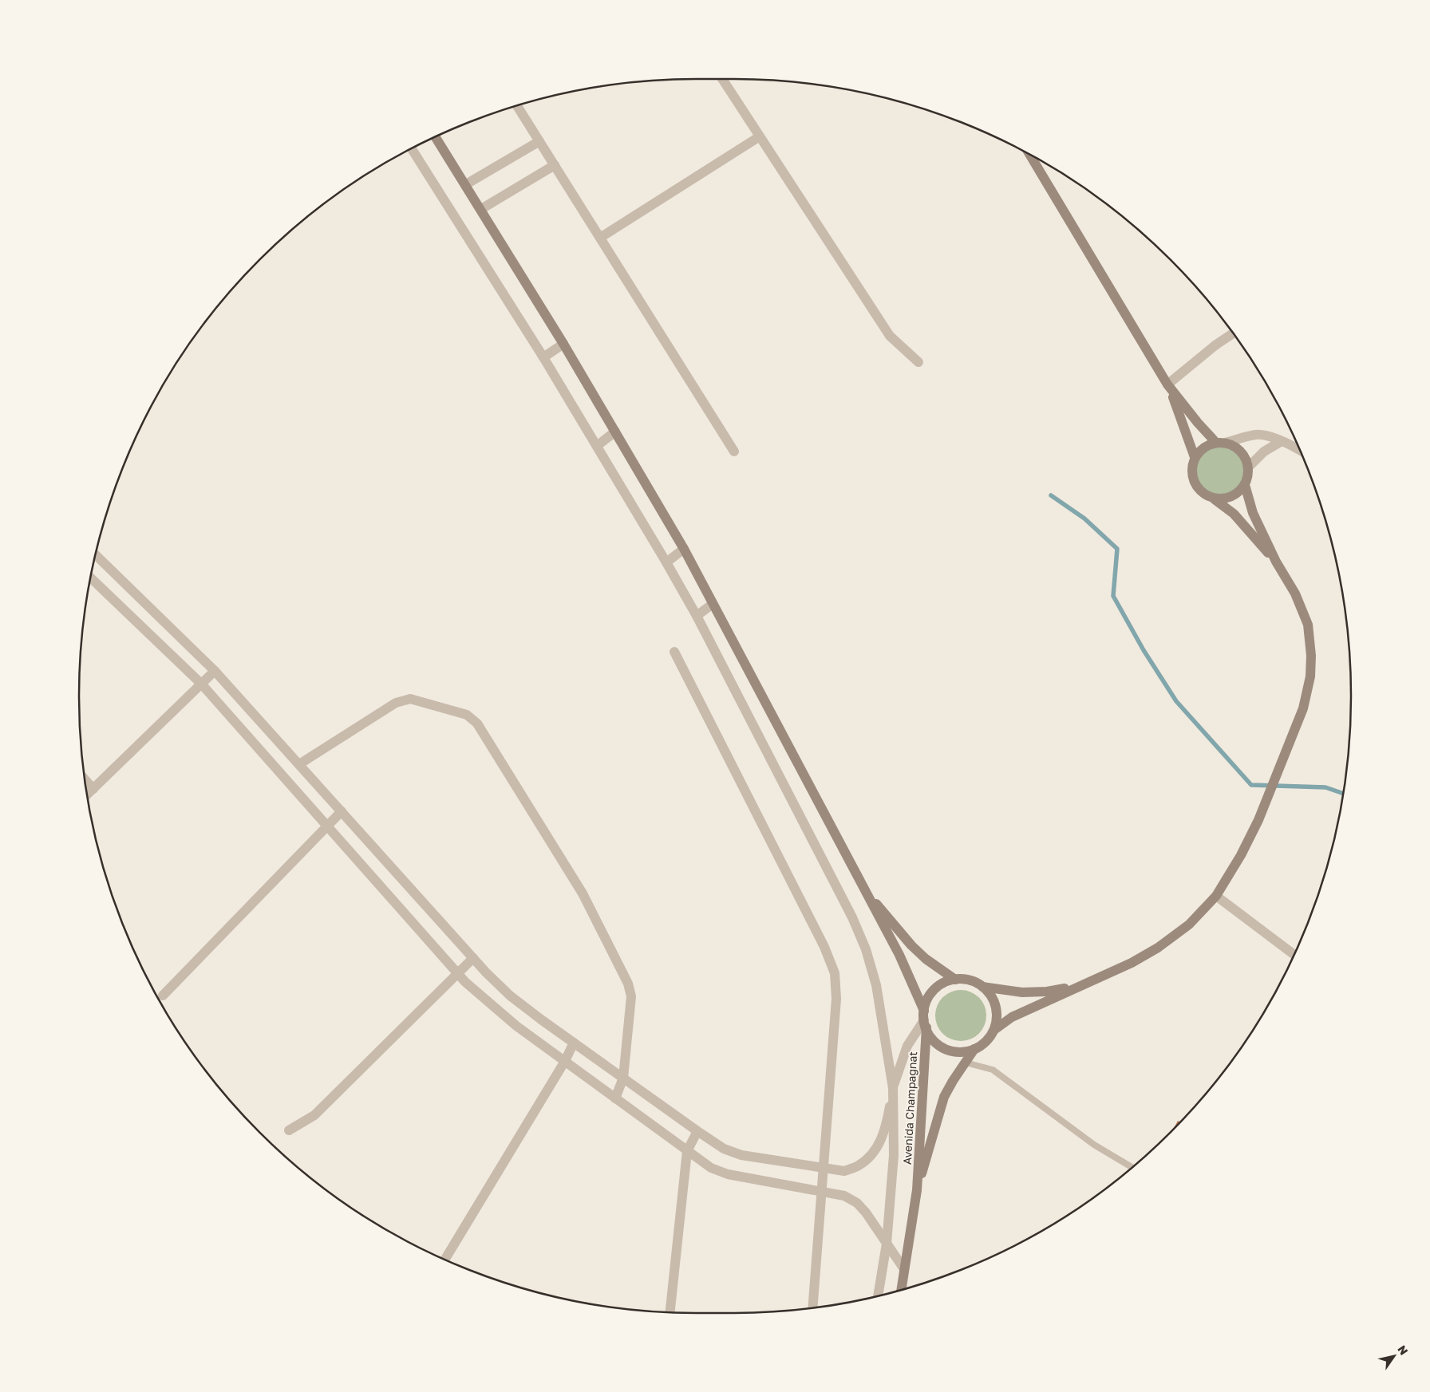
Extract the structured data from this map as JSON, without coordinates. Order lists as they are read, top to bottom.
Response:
{
  "streets": {
    "main road": ["Avenida Champagnat"]
  },
  "north": "top right"
}
